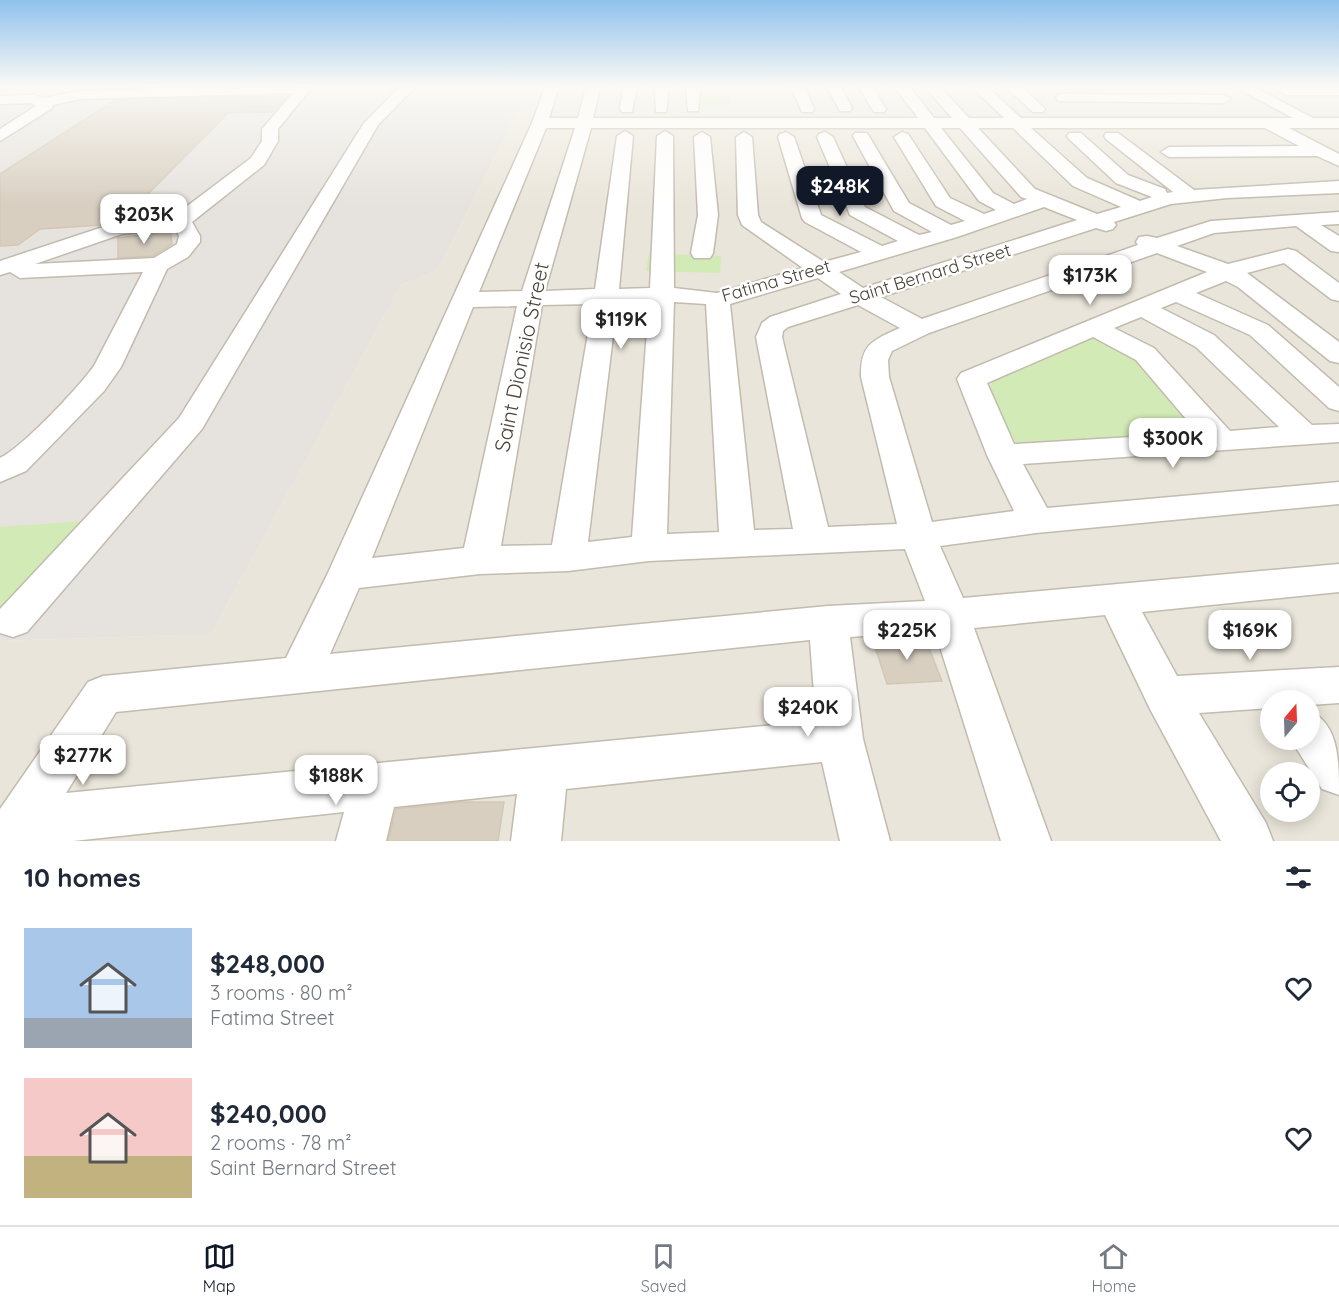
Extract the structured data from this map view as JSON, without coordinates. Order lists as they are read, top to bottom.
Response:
{
  "streets": {
    "street": ["Saint Bernard Street", "Fatima Street", "Saint Dionisio Street"]
  },
  "crossings": [
    ["Fatima Street", "Saint Dionisio Street"]
  ],
  "north": "top",
  "page": {
    "price": [
      "$248K",
      "$203K",
      "$173K",
      "$119K",
      "$300K",
      "$225K",
      "$169K",
      "$240K",
      "$277K",
      "$188K"
    ],
    "heading": "10 homes",
    "list": [
      {
        "name": "$248,000",
        "note": "3 rooms · 80 m² · Fatima Street"
      },
      {
        "name": "$240,000",
        "note": "2 rooms · 78 m² · Saint Bernard Street"
      }
    ],
    "tabs": ["Map", "Saved", "Home"]
  }
}
